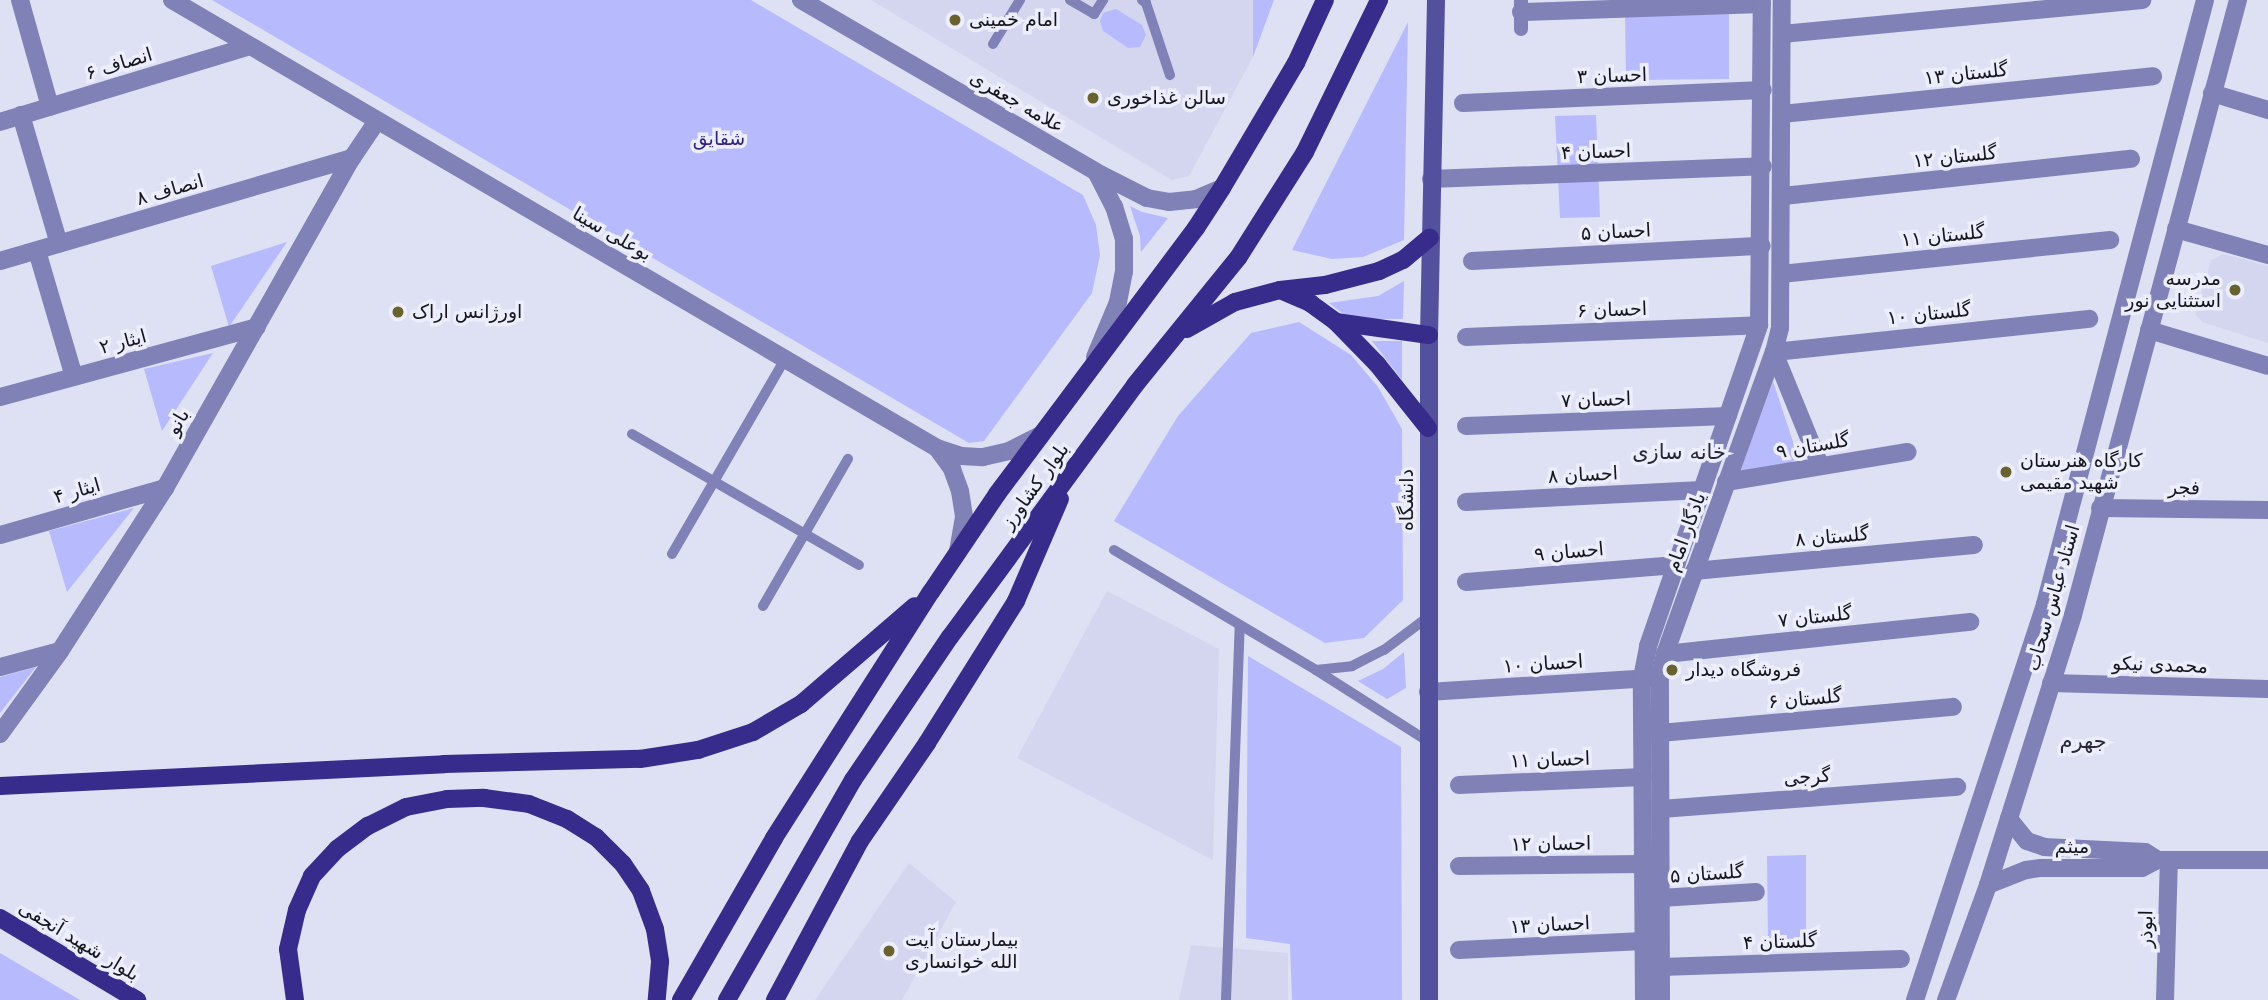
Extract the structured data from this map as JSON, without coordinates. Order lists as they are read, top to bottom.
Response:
{
  "streets": {
    "main road": ["بلوار کشاورز", "دانشگاه", "بلوار شهید آنجفی"],
    "street": [
      "انصاف ۶",
      "گلستان ۱۳",
      "احسان ۳",
      "علامه جعفری",
      "احسان ۴",
      "گلستان ۱۲",
      "انصاف ۸",
      "احسان ۵",
      "بوعلی سینا",
      "گلستان ۱۱",
      "احسان ۶",
      "گلستان ۱۰",
      "ایثار ۲",
      "احسان ۷",
      "بانو",
      "گلستان ۹",
      "احسان ۸",
      "فجر",
      "ایثار ۴",
      "یادگار امام",
      "گلستان ۸",
      "احسان ۹",
      "استاد عباس سحاب",
      "گلستان ۷",
      "احسان ۱۰",
      "محمدی نیکو",
      "گلستان ۶",
      "احسان ۱۱",
      "گرجی",
      "احسان ۱۲",
      "میثم",
      "گلستان ۵",
      "احسان ۱۳",
      "ابوذر",
      "گلستان ۴"
    ]
  },
  "crossings": [
    ["انصاف ۶", "بوعلی سینا"],
    ["گلستان ۱۳", "یادگار امام"],
    ["احسان ۳", "یادگار امام"],
    ["علامه جعفری", "بلوار کشاورز"],
    ["احسان ۴", "دانشگاه"],
    ["احسان ۴", "یادگار امام"],
    ["گلستان ۱۲", "یادگار امام"],
    ["انصاف ۸", "بانو"],
    ["احسان ۵", "یادگار امام"],
    ["بوعلی سینا", "بانو"],
    ["بوعلی سینا", "بلوار کشاورز"],
    ["گلستان ۱۱", "یادگار امام"],
    ["احسان ۶", "یادگار امام"],
    ["گلستان ۱۰", "یادگار امام"],
    ["ایثار ۲", "بانو"],
    ["احسان ۷", "یادگار امام"],
    ["بانو", "ایثار ۴"],
    ["گلستان ۹", "یادگار امام"],
    ["احسان ۸", "یادگار امام"],
    ["فجر", "استاد عباس سحاب"],
    ["دانشگاه", "احسان ۱۰"],
    ["یادگار امام", "گلستان ۸"],
    ["یادگار امام", "احسان ۹"],
    ["یادگار امام", "گلستان ۷"],
    ["یادگار امام", "احسان ۱۰"],
    ["یادگار امام", "گلستان ۶"],
    ["یادگار امام", "احسان ۱۱"],
    ["یادگار امام", "گرجی"],
    ["یادگار امام", "احسان ۱۲"],
    ["یادگار امام", "گلستان ۵"],
    ["یادگار امام", "احسان ۱۳"],
    ["یادگار امام", "گلستان ۴"],
    ["استاد عباس سحاب", "محمدی نیکو"],
    ["استاد عباس سحاب", "میثم"],
    ["میثم", "ابوذر"]
  ],
  "districts": ["خانه سازی", "جهرم"],
  "parks": ["شقایق"],
  "places": [
    "امام خمینی",
    "سالن غذاخوری",
    "مدرسه استثنایی نور",
    "اورژانس اراک",
    "کارگاه هنرستان شهید مقیمی",
    "فروشگاه دیدار",
    "بیمارستان آیت الله خوانساری"
  ]
}
